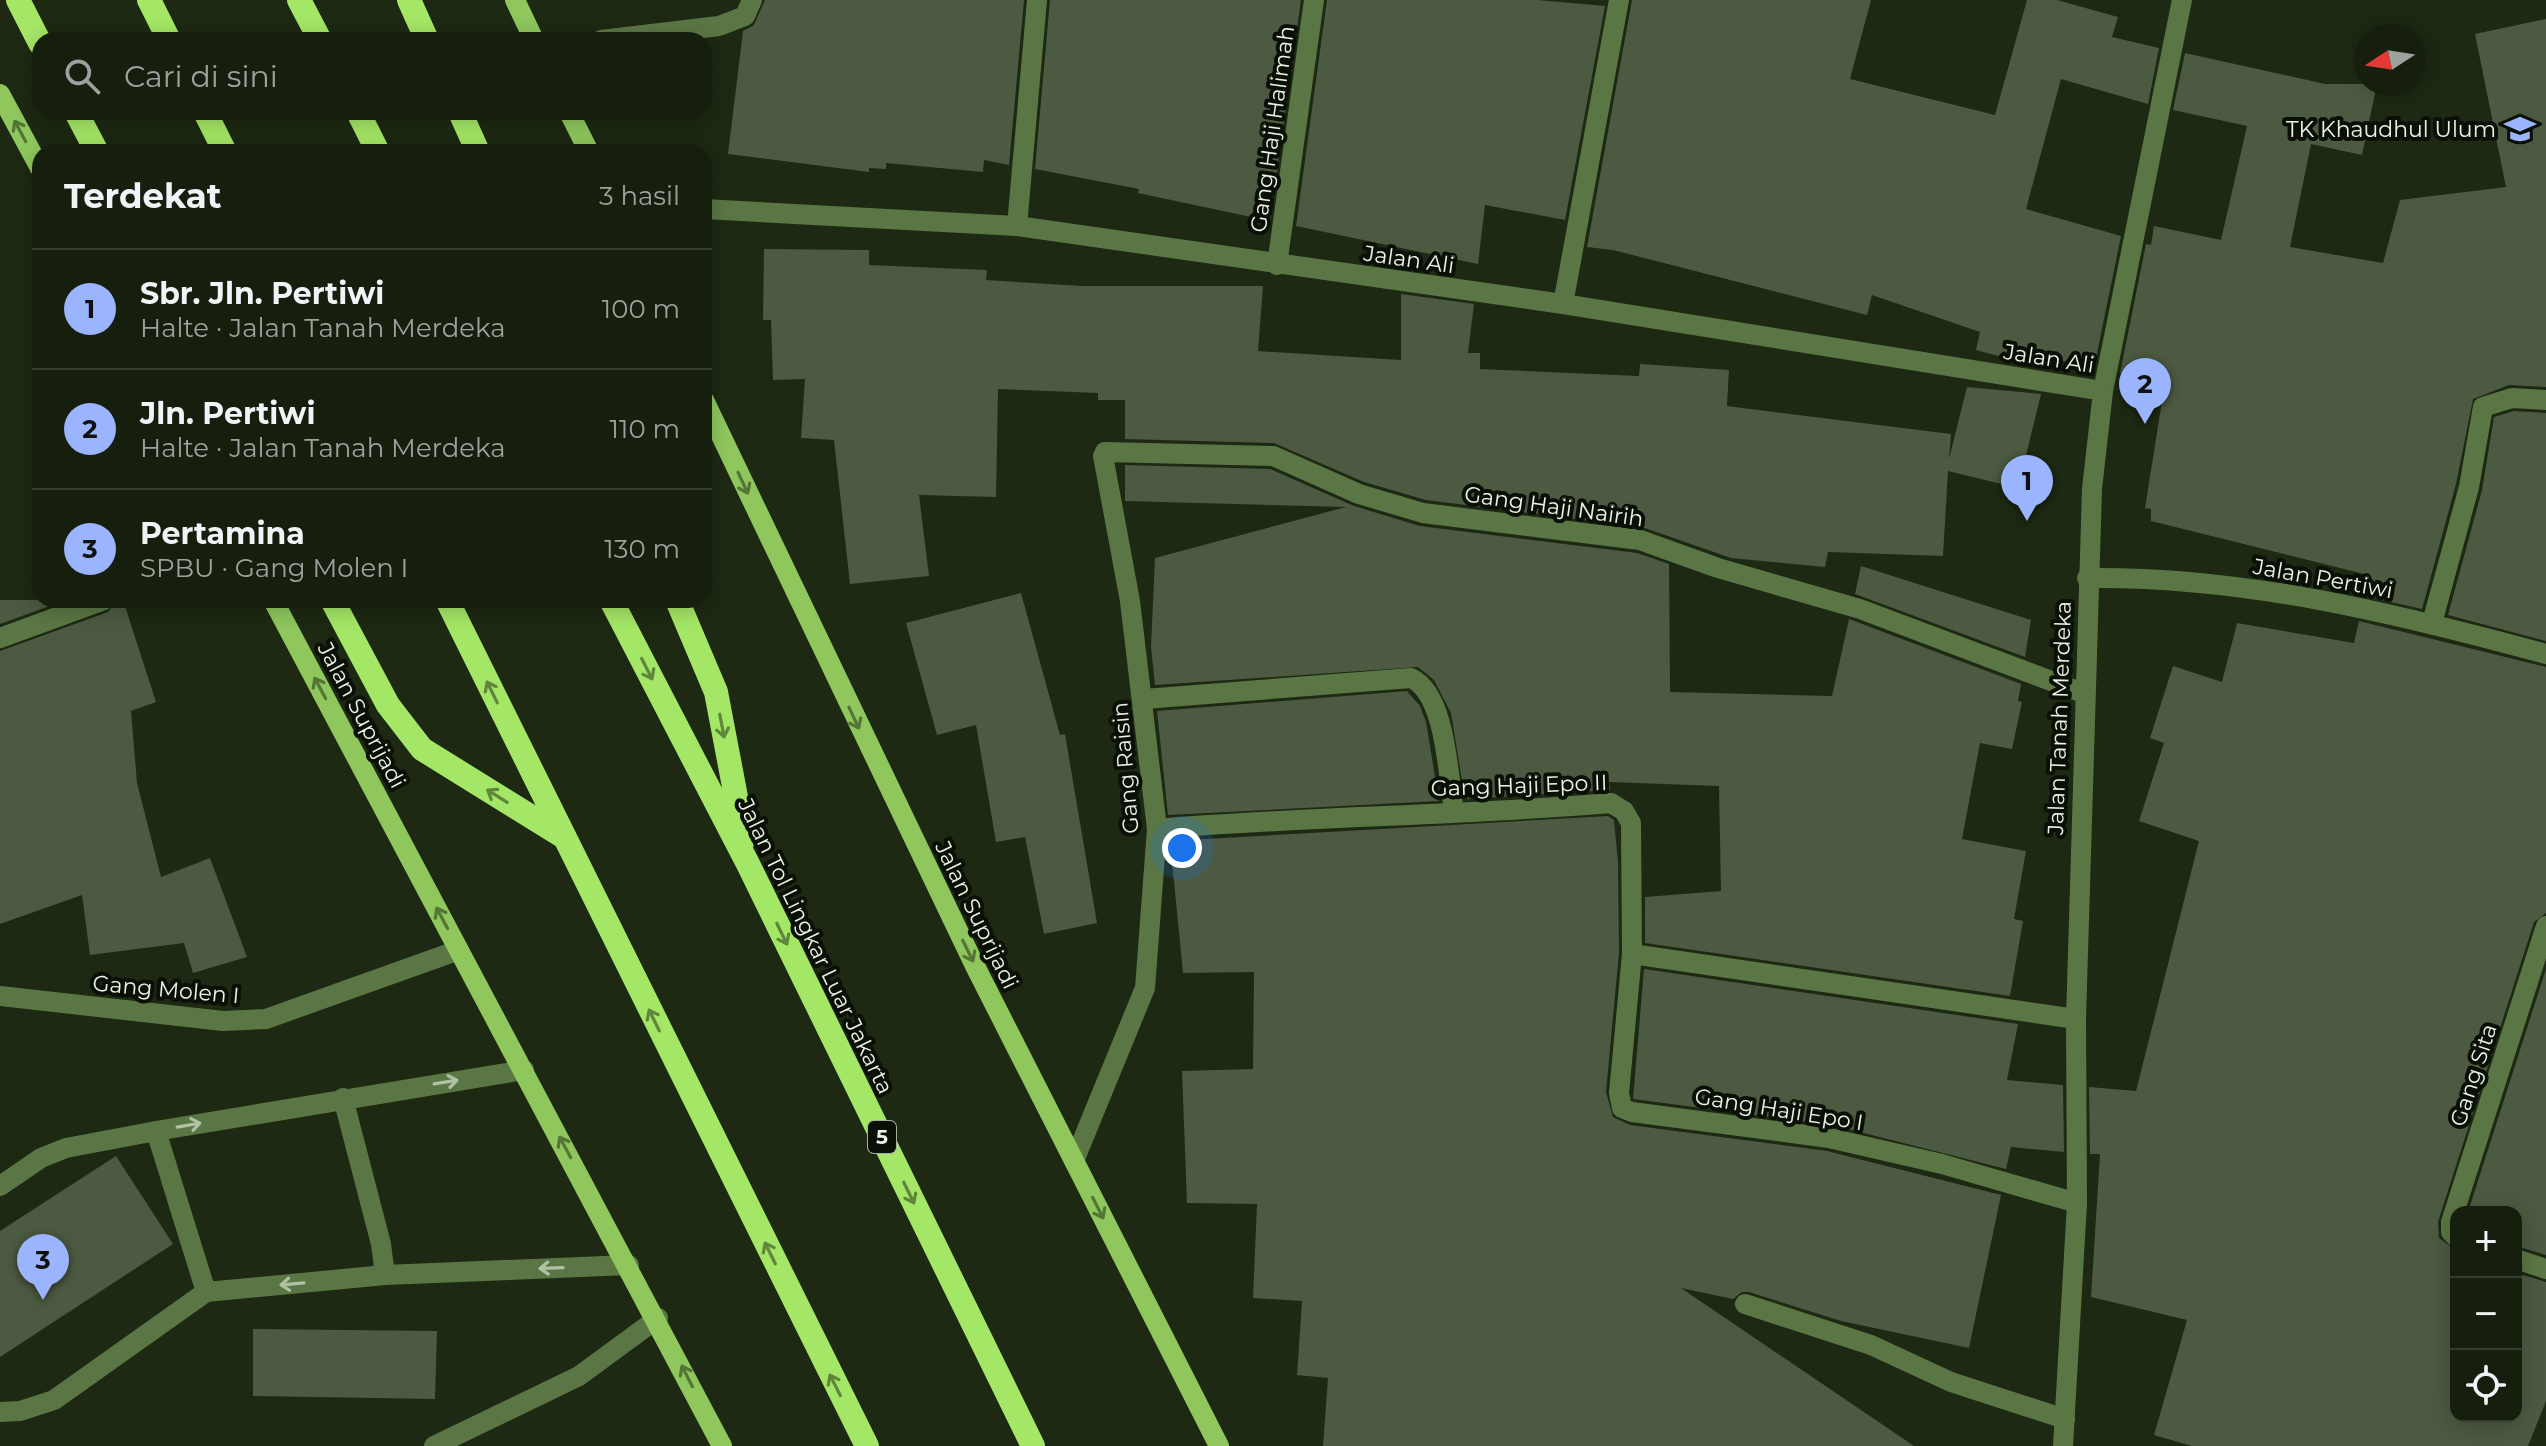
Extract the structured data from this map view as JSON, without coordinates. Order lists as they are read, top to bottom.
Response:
{
  "streets": {
    "highway": ["Jalan Tol Lingkar Luar Jakarta", "5"],
    "main road": ["Jalan Suprijadi"],
    "street": [
      "Gang Haji Halimah",
      "Jalan Ali",
      "Gang Haji Nairih",
      "Jalan Pertiwi",
      "Jalan Tanah Merdeka",
      "Gang Raisin",
      "Gang Haji Epo II",
      "Gang Molen I",
      "Gang Sita",
      "Gang Haji Epo I"
    ]
  },
  "crossings": [
    ["Gang Haji Halimah", "Jalan Ali"],
    ["Jalan Ali", "Jalan Tanah Merdeka"],
    ["Gang Haji Nairih", "Jalan Tanah Merdeka"],
    ["Gang Haji Nairih", "Gang Raisin"],
    ["Jalan Pertiwi", "Jalan Tanah Merdeka"],
    ["Jalan Suprijadi", "Gang Raisin"],
    ["Jalan Suprijadi", "Gang Molen I"],
    ["Jalan Tanah Merdeka", "Gang Haji Epo I"],
    ["Gang Raisin", "Gang Haji Epo II"],
    ["Gang Haji Epo II", "Gang Haji Epo I"]
  ],
  "places": {
    "school or university": ["TK Khaudhul Ulum"]
  },
  "north": "left",
  "page": {
    "search": "Cari di sini",
    "heading": ["Terdekat", "3 hasil"],
    "list": [
      {
        "mark": "1",
        "name": "Sbr. Jln. Pertiwi",
        "note": "Halte · Jalan Tanah Merdeka",
        "value": "100 m"
      },
      {
        "mark": "2",
        "name": "Jln. Pertiwi",
        "note": "Halte · Jalan Tanah Merdeka",
        "value": "110 m"
      },
      {
        "mark": "3",
        "name": "Pertamina",
        "note": "SPBU · Gang Molen I",
        "value": "130 m"
      }
    ],
    "pins": ["2", "1", "3"],
    "map_buttons": ["+", "−"]
  }
}
